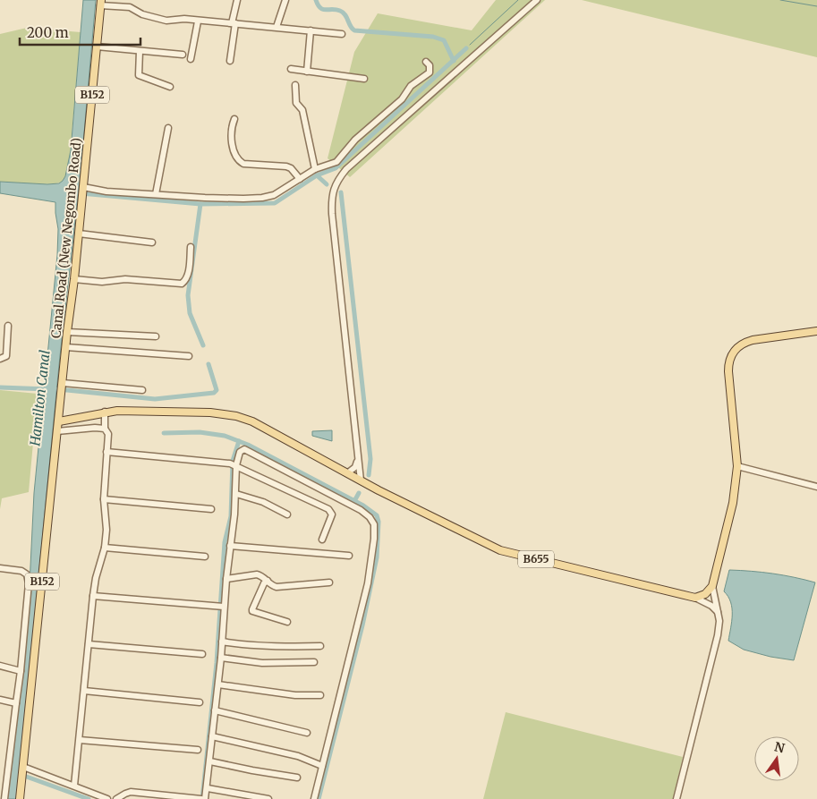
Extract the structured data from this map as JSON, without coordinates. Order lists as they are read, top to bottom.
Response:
{
  "streets": {
    "main road": ["B152", "Canal Road (New Negombo Road)", "B655"]
  },
  "crossings": [
    ["Canal Road (New Negombo Road)", "B655"]
  ],
  "water": ["Hamilton Canal"],
  "scale_bar": "200 m",
  "north": "top"
}
